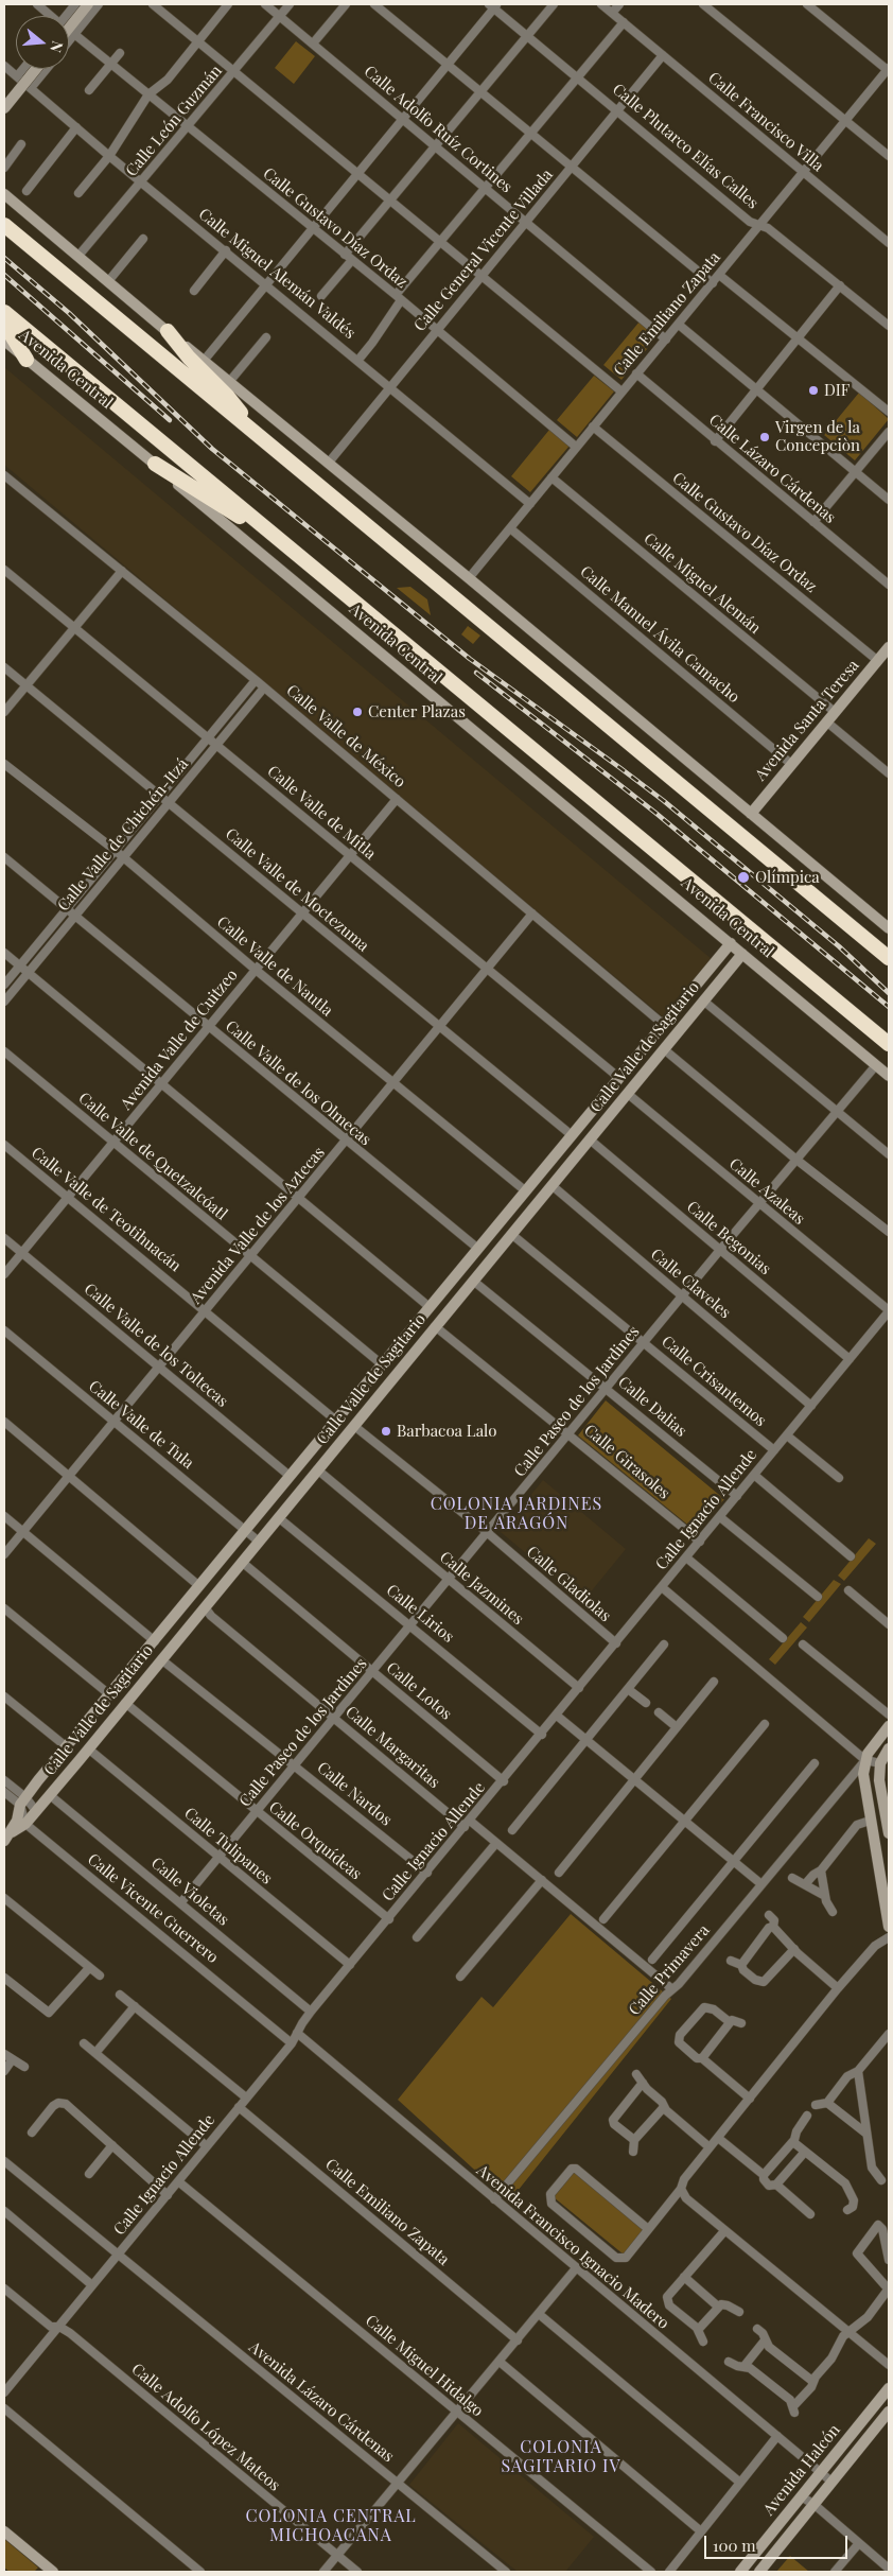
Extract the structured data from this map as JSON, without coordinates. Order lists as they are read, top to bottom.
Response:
{
  "streets": {
    "highway": ["Avenida Central"],
    "street": [
      "Calle León Guzmán",
      "Calle Francisco Villa",
      "Calle Adolfo Ruíz Cortines",
      "Calle Plutarco Elías Calles",
      "Calle Gustavo Díaz Ordaz",
      "Calle General Vicente Villada",
      "Calle Miguel Alemán Valdés",
      "Calle Emiliano Zapata",
      "Calle Lázaro Cárdenas",
      "Calle Miguel Alemán",
      "Calle Manuel Ávila Camacho",
      "Avenida Santa Teresa",
      "Calle Valle de México",
      "Calle Valle de Mitla",
      "Calle Valle de Chichén-Itzá",
      "Calle Valle de Moctezuma",
      "Calle Valle de Nautla",
      "Avenida Valle de Cuitzeo",
      "Calle Valle de Sagitario",
      "Calle Valle de los Olmecas",
      "Calle Valle de Quetzalcóatl",
      "Calle Azaleas",
      "Calle Valle de Teotihuacán",
      "Avenida Valle de los Aztecas",
      "Calle Begonias",
      "Calle Claveles",
      "Calle Valle de los Toltecas",
      "Calle Crisantemos",
      "Calle Paseo de los Jardines",
      "Calle Dalias",
      "Calle Valle de Tula",
      "Calle Girasoles",
      "Calle Ignacio Allende",
      "Calle Gladiolas",
      "Calle Jazmines",
      "Calle Lirios",
      "Calle Lotos",
      "Calle Margaritas",
      "Calle Nardos",
      "Calle Orquídeas",
      "Calle Tulipanes",
      "Calle Violetas",
      "Calle Vicente Guerrero",
      "Calle Primavera",
      "Avenida Francisco Ignacio Madero",
      "Calle Miguel Hidalgo",
      "Avenida Lázaro Cárdenas",
      "Calle Adolfo López Mateos",
      "Avenida Halcón"
    ]
  },
  "crossings": [
    ["Calle León Guzmán", "Calle Adolfo Ruíz Cortines"],
    ["Calle León Guzmán", "Calle Gustavo Díaz Ordaz"],
    ["Calle León Guzmán", "Calle Miguel Alemán Valdés"],
    ["Calle Francisco Villa", "Calle General Vicente Villada"],
    ["Calle Francisco Villa", "Calle Emiliano Zapata"],
    ["Calle Adolfo Ruíz Cortines", "Calle General Vicente Villada"],
    ["Calle Adolfo Ruíz Cortines", "Calle Emiliano Zapata"],
    ["Calle Plutarco Elías Calles", "Calle General Vicente Villada"],
    ["Calle Plutarco Elías Calles", "Calle Emiliano Zapata"],
    ["Calle Gustavo Díaz Ordaz", "Calle General Vicente Villada"],
    ["Calle Gustavo Díaz Ordaz", "Calle Emiliano Zapata"],
    ["Calle Gustavo Díaz Ordaz", "Avenida Santa Teresa"],
    ["Calle General Vicente Villada", "Calle Miguel Alemán Valdés"],
    ["Calle Miguel Alemán Valdés", "Calle Emiliano Zapata"],
    ["Calle Emiliano Zapata", "Calle Lázaro Cárdenas"],
    ["Calle Emiliano Zapata", "Calle Miguel Alemán"],
    ["Calle Emiliano Zapata", "Calle Manuel Ávila Camacho"],
    ["Calle Emiliano Zapata", "Calle Ignacio Allende"],
    ["Avenida Central", "Calle Valle de Sagitario"],
    ["Avenida Central", "Calle Paseo de los Jardines"],
    ["Calle Miguel Alemán", "Avenida Santa Teresa"],
    ["Calle Manuel Ávila Camacho", "Avenida Santa Teresa"],
    ["Calle Valle de México", "Calle Valle de Chichén-Itzá"],
    ["Calle Valle de México", "Avenida Valle de Cuitzeo"],
    ["Calle Valle de México", "Calle Valle de Sagitario"],
    ["Calle Valle de México", "Avenida Valle de los Aztecas"],
    ["Calle Valle de Mitla", "Calle Valle de Chichén-Itzá"],
    ["Calle Valle de Mitla", "Avenida Valle de Cuitzeo"],
    ["Calle Valle de Mitla", "Calle Valle de Sagitario"],
    ["Calle Valle de Mitla", "Avenida Valle de los Aztecas"],
    ["Calle Valle de Chichén-Itzá", "Calle Valle de Moctezuma"],
    ["Calle Valle de Chichén-Itzá", "Calle Valle de Nautla"],
    ["Calle Valle de Chichén-Itzá", "Calle Valle de los Olmecas"],
    ["Calle Valle de Moctezuma", "Avenida Valle de Cuitzeo"],
    ["Calle Valle de Moctezuma", "Calle Valle de Sagitario"],
    ["Calle Valle de Moctezuma", "Avenida Valle de los Aztecas"],
    ["Calle Valle de Nautla", "Avenida Valle de Cuitzeo"],
    ["Calle Valle de Nautla", "Calle Valle de Sagitario"],
    ["Calle Valle de Nautla", "Avenida Valle de los Aztecas"],
    ["Avenida Valle de Cuitzeo", "Calle Valle de los Olmecas"],
    ["Avenida Valle de Cuitzeo", "Calle Valle de Quetzalcóatl"],
    ["Avenida Valle de Cuitzeo", "Calle Valle de Teotihuacán"],
    ["Avenida Valle de Cuitzeo", "Calle Valle de los Toltecas"],
    ["Calle Valle de Sagitario", "Calle Valle de los Olmecas"],
    ["Calle Valle de Sagitario", "Calle Valle de Quetzalcóatl"],
    ["Calle Valle de Sagitario", "Calle Azaleas"],
    ["Calle Valle de Sagitario", "Calle Valle de Teotihuacán"],
    ["Calle Valle de Sagitario", "Calle Begonias"],
    ["Calle Valle de Sagitario", "Calle Claveles"],
    ["Calle Valle de Sagitario", "Calle Valle de los Toltecas"],
    ["Calle Valle de Sagitario", "Calle Crisantemos"],
    ["Calle Valle de Sagitario", "Calle Dalias"],
    ["Calle Valle de Sagitario", "Calle Valle de Tula"],
    ["Calle Valle de Sagitario", "Calle Girasoles"],
    ["Calle Valle de Sagitario", "Calle Gladiolas"],
    ["Calle Valle de Sagitario", "Calle Jazmines"],
    ["Calle Valle de Sagitario", "Calle Lirios"],
    ["Calle Valle de Sagitario", "Calle Lotos"],
    ["Calle Valle de Sagitario", "Calle Margaritas"],
    ["Calle Valle de Sagitario", "Calle Nardos"],
    ["Calle Valle de Sagitario", "Calle Orquídeas"],
    ["Calle Valle de Sagitario", "Calle Tulipanes"],
    ["Calle Valle de Sagitario", "Calle Violetas"],
    ["Calle Valle de Sagitario", "Calle Vicente Guerrero"],
    ["Calle Valle de los Olmecas", "Avenida Valle de los Aztecas"],
    ["Calle Valle de Quetzalcóatl", "Avenida Valle de los Aztecas"],
    ["Calle Azaleas", "Calle Paseo de los Jardines"],
    ["Calle Azaleas", "Calle Ignacio Allende"],
    ["Calle Valle de Teotihuacán", "Avenida Valle de los Aztecas"],
    ["Avenida Valle de los Aztecas", "Calle Valle de los Toltecas"],
    ["Avenida Valle de los Aztecas", "Calle Valle de Tula"],
    ["Calle Begonias", "Calle Paseo de los Jardines"],
    ["Calle Begonias", "Calle Ignacio Allende"],
    ["Calle Claveles", "Calle Paseo de los Jardines"],
    ["Calle Claveles", "Calle Ignacio Allende"],
    ["Calle Crisantemos", "Calle Paseo de los Jardines"],
    ["Calle Crisantemos", "Calle Ignacio Allende"],
    ["Calle Paseo de los Jardines", "Calle Dalias"],
    ["Calle Paseo de los Jardines", "Calle Girasoles"],
    ["Calle Paseo de los Jardines", "Calle Gladiolas"],
    ["Calle Paseo de los Jardines", "Calle Jazmines"],
    ["Calle Paseo de los Jardines", "Calle Lirios"],
    ["Calle Paseo de los Jardines", "Calle Lotos"],
    ["Calle Paseo de los Jardines", "Calle Margaritas"],
    ["Calle Paseo de los Jardines", "Calle Nardos"],
    ["Calle Paseo de los Jardines", "Calle Orquídeas"],
    ["Calle Paseo de los Jardines", "Calle Tulipanes"],
    ["Calle Paseo de los Jardines", "Calle Violetas"],
    ["Calle Dalias", "Calle Ignacio Allende"],
    ["Calle Girasoles", "Calle Ignacio Allende"],
    ["Calle Ignacio Allende", "Calle Gladiolas"],
    ["Calle Ignacio Allende", "Calle Jazmines"],
    ["Calle Ignacio Allende", "Calle Lirios"],
    ["Calle Ignacio Allende", "Calle Lotos"],
    ["Calle Ignacio Allende", "Calle Margaritas"],
    ["Calle Ignacio Allende", "Calle Nardos"],
    ["Calle Ignacio Allende", "Calle Orquídeas"],
    ["Calle Ignacio Allende", "Calle Tulipanes"],
    ["Calle Ignacio Allende", "Calle Violetas"],
    ["Calle Ignacio Allende", "Calle Vicente Guerrero"],
    ["Calle Ignacio Allende", "Avenida Francisco Ignacio Madero"],
    ["Calle Ignacio Allende", "Calle Miguel Hidalgo"],
    ["Calle Ignacio Allende", "Avenida Lázaro Cárdenas"],
    ["Calle Ignacio Allende", "Calle Adolfo López Mateos"],
    ["Calle Margaritas", "Calle Primavera"],
    ["Calle Primavera", "Avenida Francisco Ignacio Madero"],
    ["Avenida Francisco Ignacio Madero", "Avenida Halcón"]
  ],
  "districts": ["COLONIA JARDINES DE ARAGÓN", "COLONIA SAGITARIO IV", "COLONIA CENTRAL MICHOACANA"],
  "places": [
    "DIF",
    "Virgen de la Concepciòn",
    "Center Plazas",
    "Olímpica",
    "Barbacoa Lalo"
  ],
  "scale_bar": "100 m",
  "north": "right"
}
